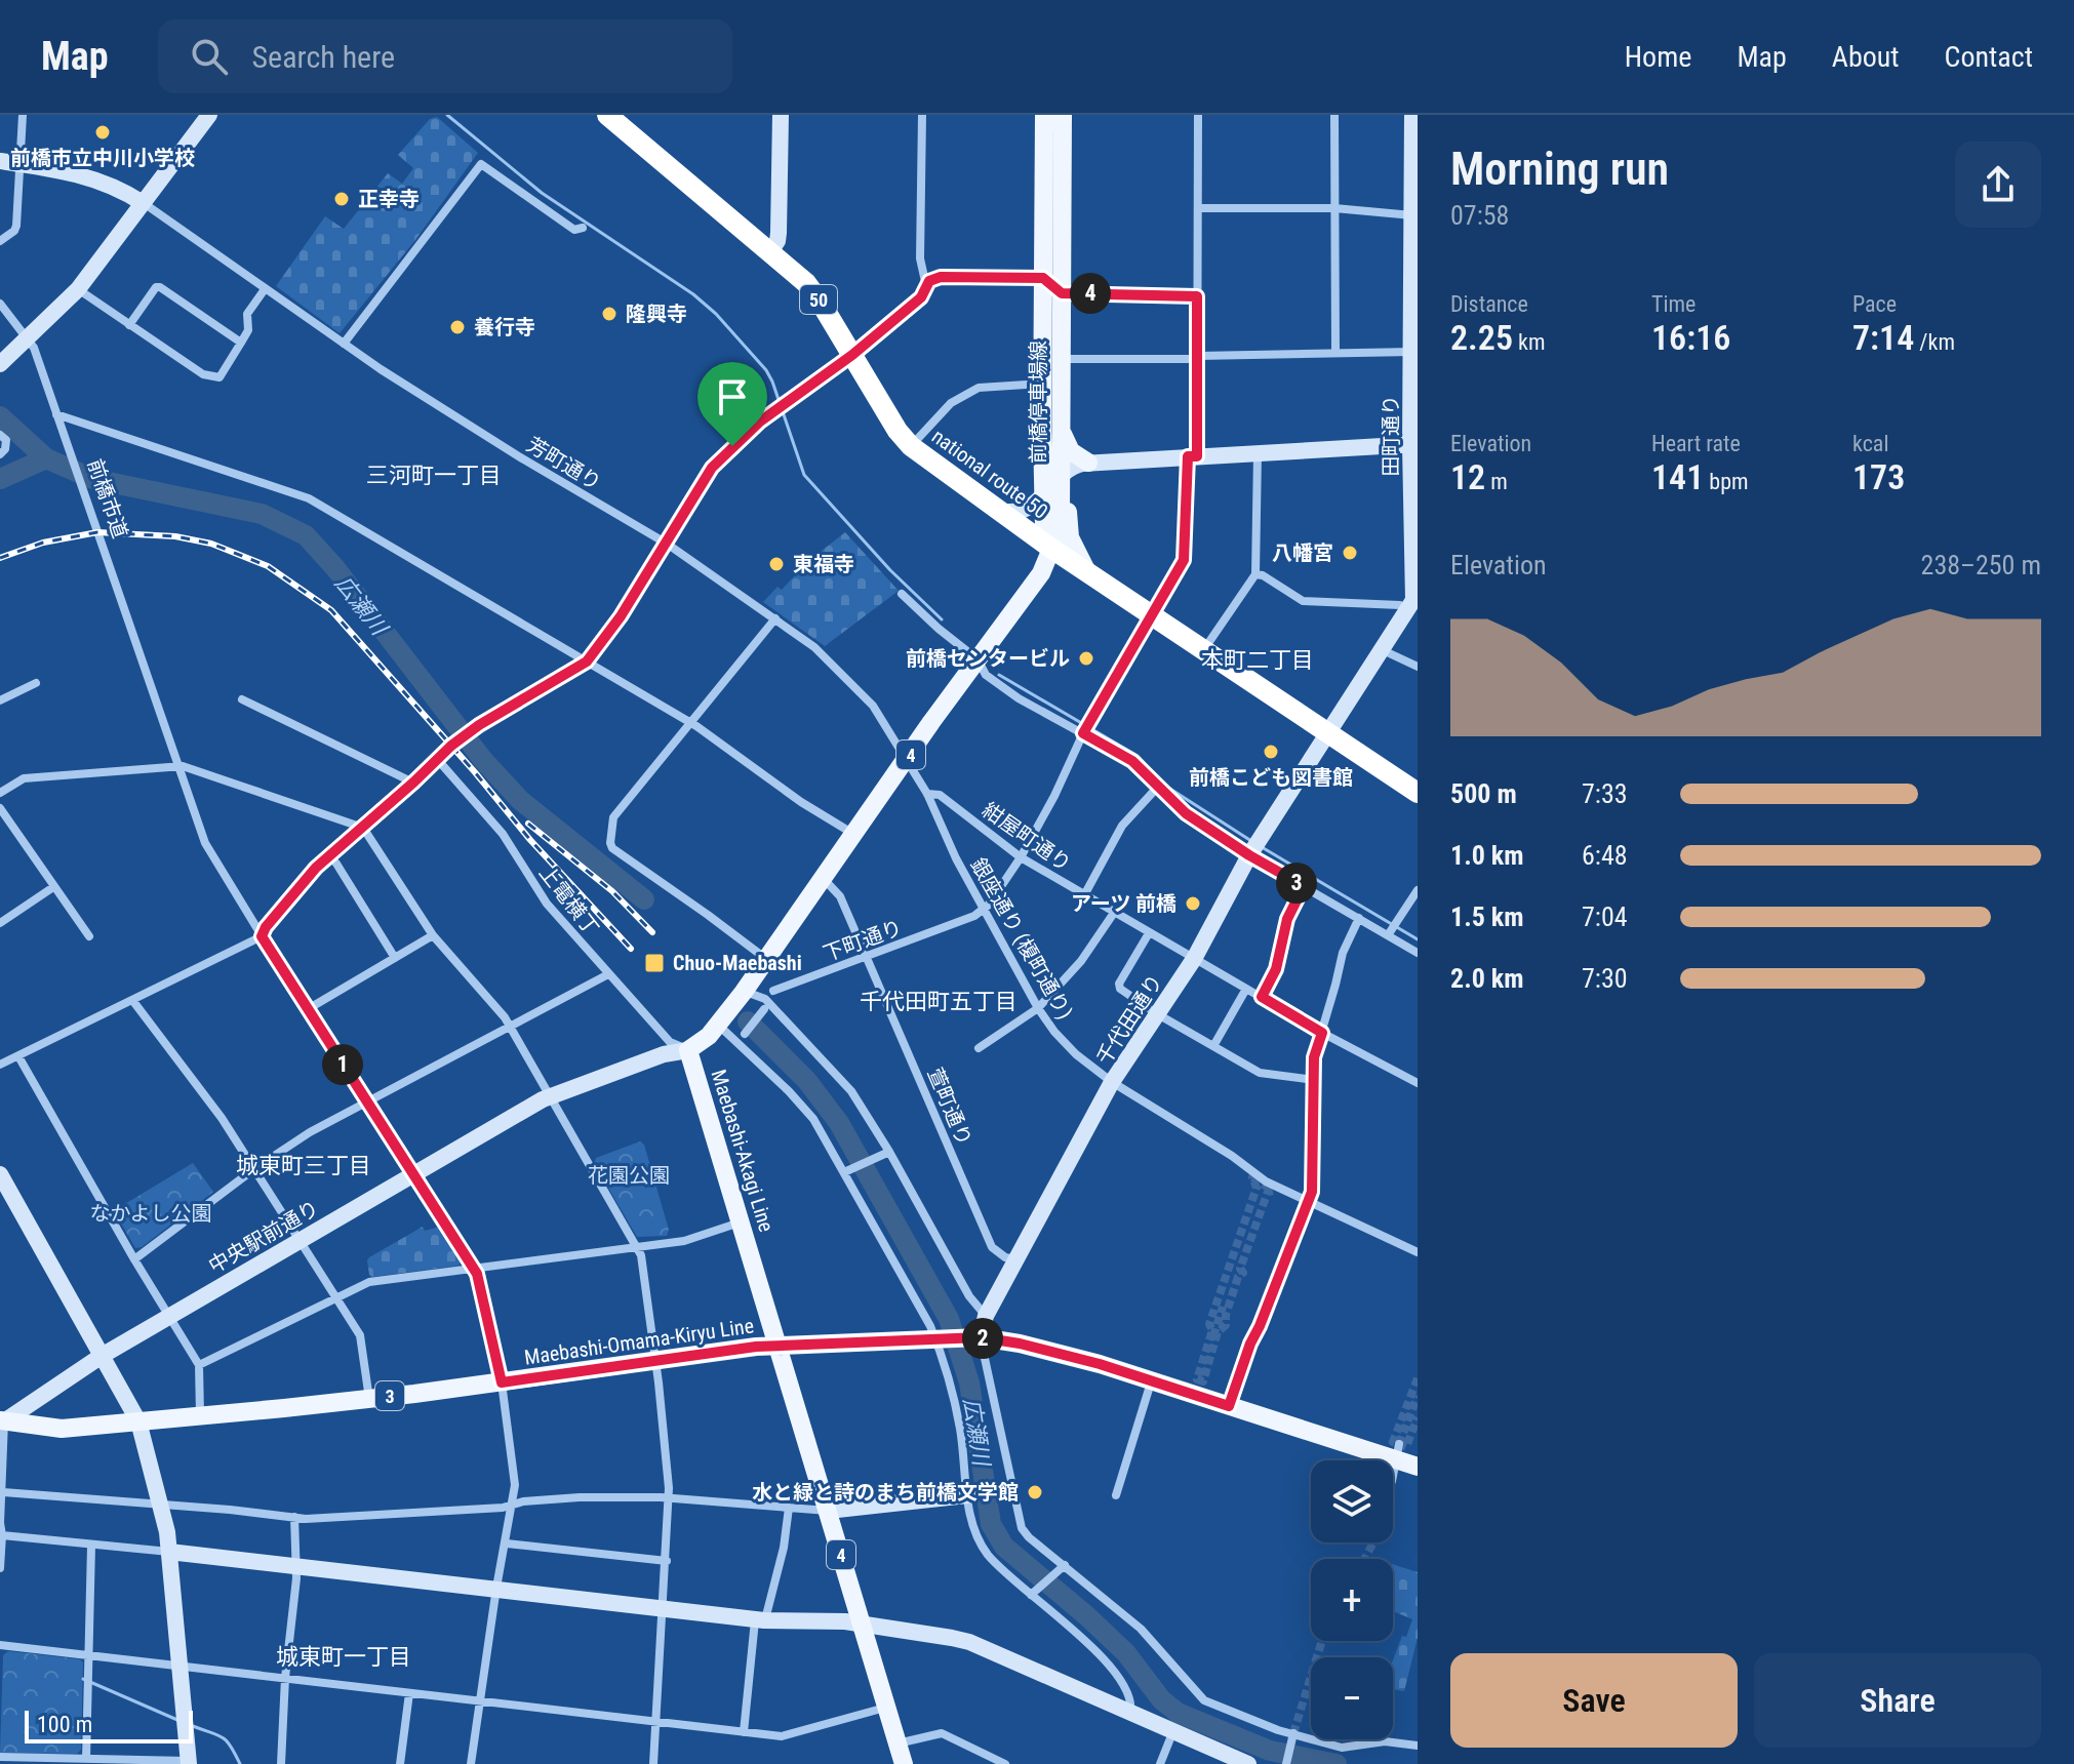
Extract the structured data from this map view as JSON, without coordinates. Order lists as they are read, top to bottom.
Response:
{
  "streets": {
    "highway": ["50", "national route 50"],
    "main road": [
      "前橋停車場線",
      "4",
      "Maebashi-Akagi Line",
      "Maebashi-Omama-Kiryu Line",
      "3"
    ],
    "street": [
      "田町通り",
      "芳町通り",
      "前橋市道",
      "紺屋町通り",
      "上電横丁",
      "銀座通り (榎町通り)",
      "下町通り",
      "千代田通り",
      "萱町通り",
      "中央駅前通り"
    ]
  },
  "crossings": [
    ["前橋停車場線", "national route 50"],
    ["前橋停車場線", "Maebashi-Akagi Line"],
    ["田町通り", "national route 50"],
    ["田町通り", "千代田通り"],
    ["芳町通り", "紺屋町通り"],
    ["芳町通り", "銀座通り (榎町通り)"],
    ["芳町通り", "Maebashi-Akagi Line"],
    ["national route 50", "千代田通り"],
    ["national route 50", "Maebashi-Akagi Line"],
    ["前橋市道", "中央駅前通り"],
    ["前橋市道", "Maebashi-Omama-Kiryu Line"],
    ["紺屋町通り", "銀座通り (榎町通り)"],
    ["紺屋町通り", "千代田通り"],
    ["上電横丁", "Maebashi-Akagi Line"],
    ["上電横丁", "中央駅前通り"],
    ["銀座通り (榎町通り)", "下町通り"],
    ["銀座通り (榎町通り)", "千代田通り"],
    ["下町通り", "萱町通り"],
    ["千代田通り", "萱町通り"],
    ["千代田通り", "3"],
    ["萱町通り", "Maebashi-Akagi Line"],
    ["Maebashi-Akagi Line", "中央駅前通り"],
    ["Maebashi-Akagi Line", "Maebashi-Omama-Kiryu Line"],
    ["中央駅前通り", "Maebashi-Omama-Kiryu Line"],
    ["Maebashi-Omama-Kiryu Line", "3"]
  ],
  "districts": [
    "三河町一丁目",
    "本町二丁目",
    "千代田町五丁目",
    "城東町三丁目",
    "城東町一丁目"
  ],
  "water": ["広瀬川"],
  "parks": ["花園公園", "なかよし公園"],
  "places": {
    "other": [
      "前橋市立中川小学校",
      "正幸寺",
      "隆興寺",
      "養行寺",
      "八幡宮",
      "東福寺",
      "前橋センタービル",
      "前橋こども図書館",
      "アーツ 前橋",
      "水と緑と詩のまち前橋文学館"
    ],
    "transit": ["Chuo-Maebashi"]
  },
  "scale_bar": "100 m",
  "page": {
    "header": "Map",
    "search": "Search here",
    "nav": [
      "Home",
      "Map",
      "About",
      "Contact"
    ],
    "heading": ["Morning run", "07:58"],
    "stats": [
      ["Distance", "2.25 km"],
      ["Time", "16:16"],
      ["Pace", "7:14 /km"],
      ["Elevation", "12 m"],
      ["Heart rate", "141 bpm"],
      ["kcal", "173"]
    ],
    "pins": [
      "4",
      "3",
      "1",
      "2"
    ],
    "chart": ["Elevation", "238–250 m"],
    "list": [
      {
        "name": "500 m",
        "note": "7:33"
      },
      {
        "name": "1.0 km",
        "note": "6:48"
      },
      {
        "name": "1.5 km",
        "note": "7:04"
      },
      {
        "name": "2.0 km",
        "note": "7:30"
      }
    ],
    "map_buttons": ["+", "−"],
    "buttons": ["Save", "Share"],
    "scale": "100 m"
  }
}
